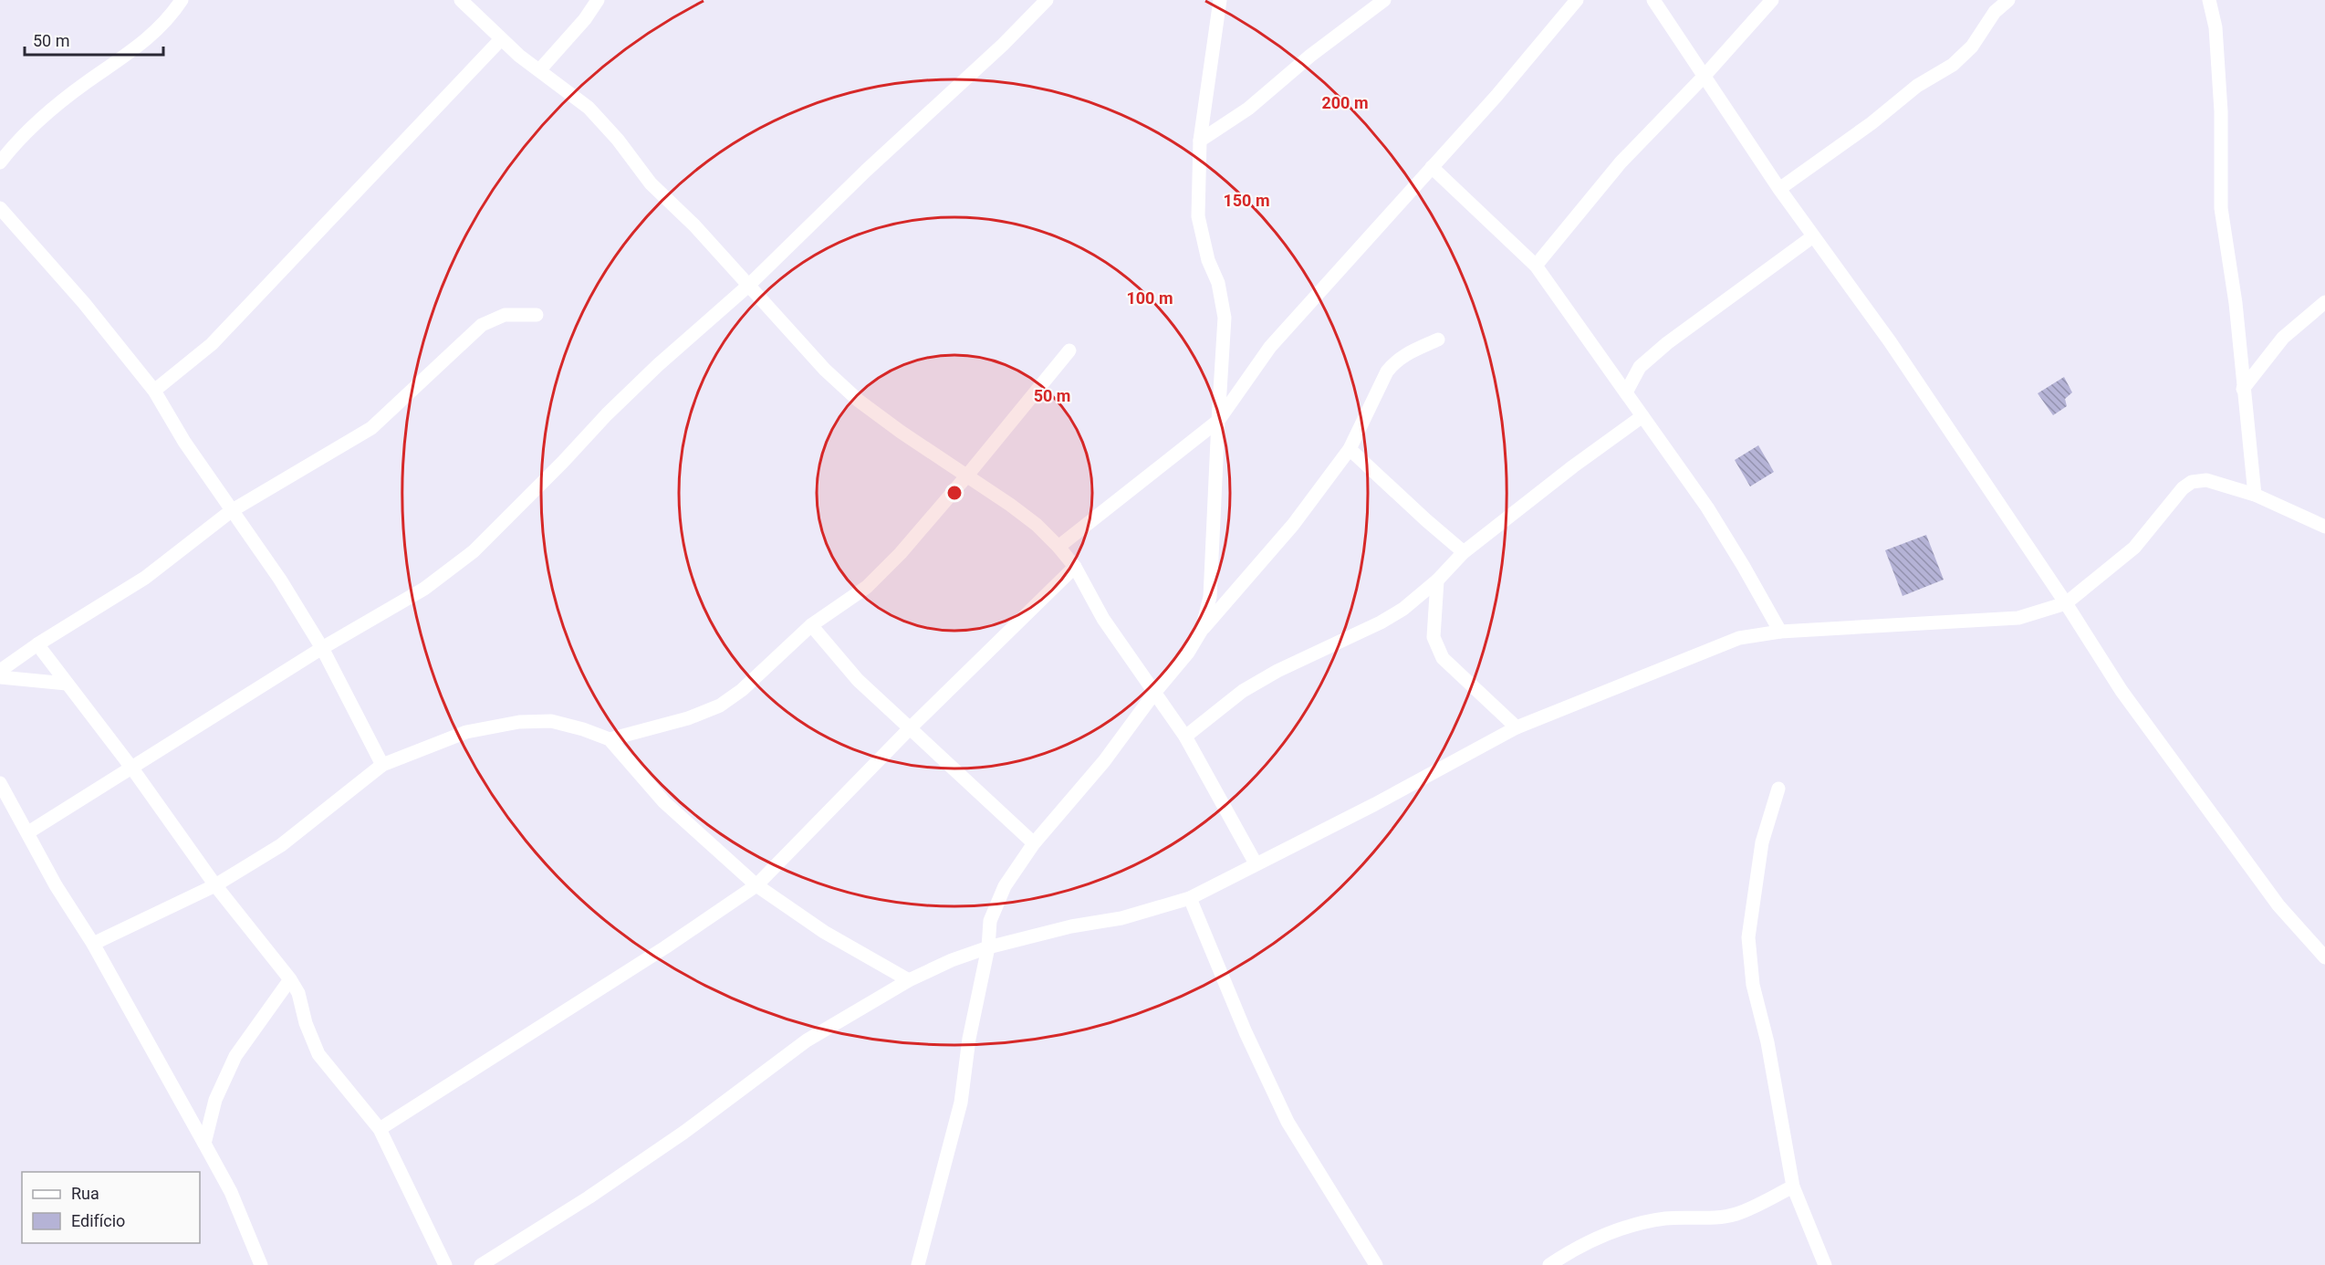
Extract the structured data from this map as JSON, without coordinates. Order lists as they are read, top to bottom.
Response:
{
  "legend": ["Rua", "Edifício"],
  "scale_bar": "50 m",
  "rings": [
    "200 m",
    "150 m",
    "100 m",
    "50 m"
  ]
}
